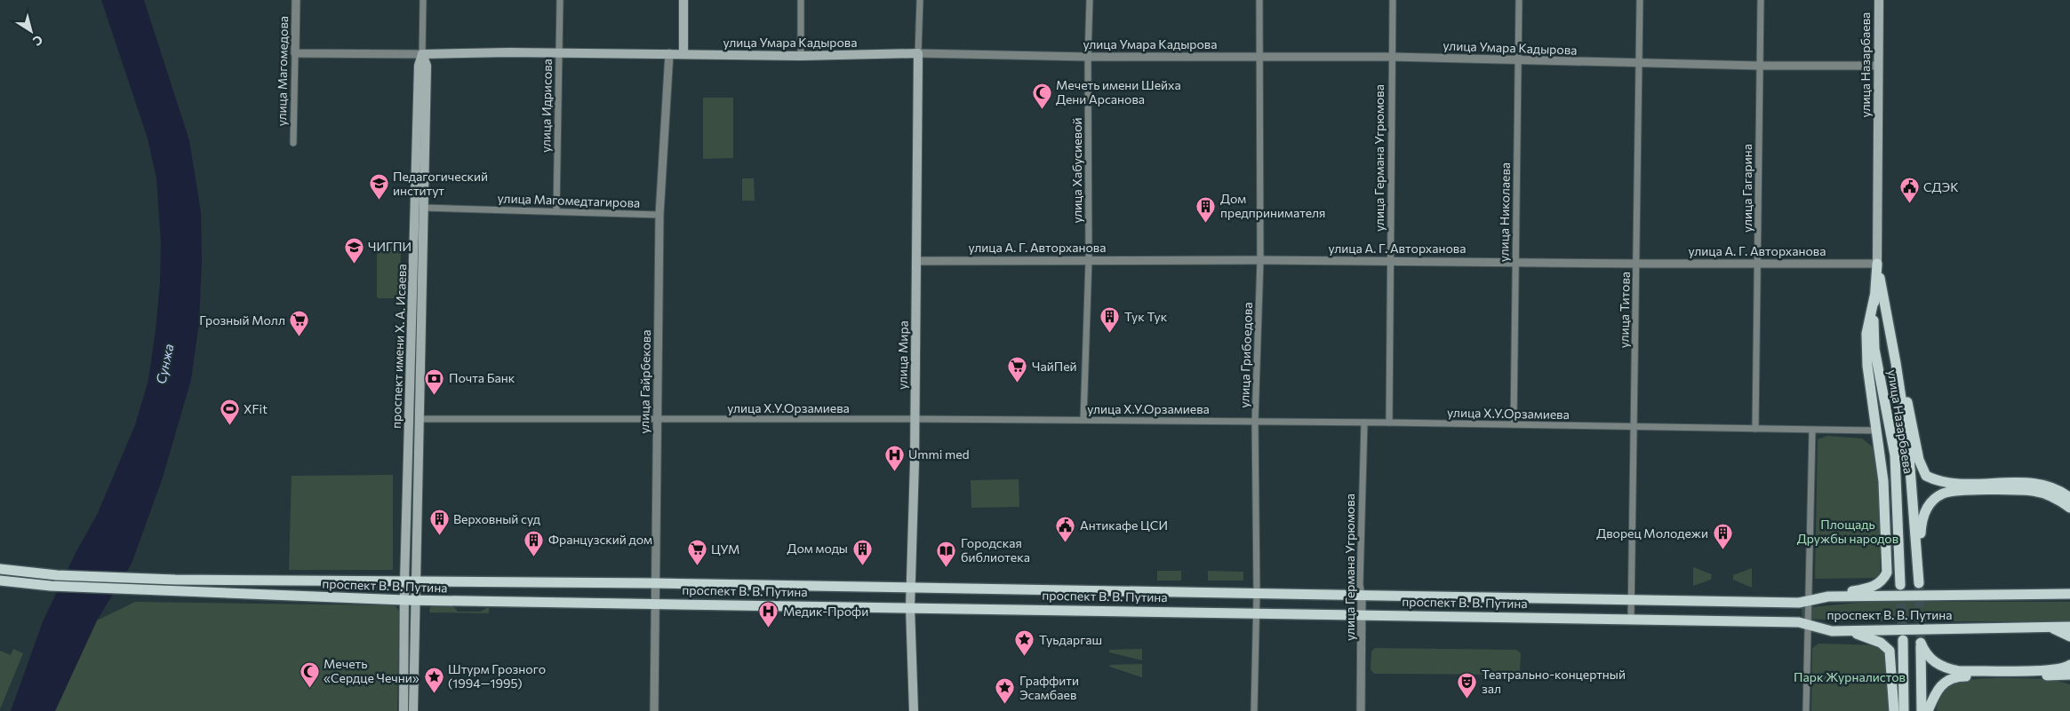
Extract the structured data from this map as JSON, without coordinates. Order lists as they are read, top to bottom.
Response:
{
  "streets": {
    "main road": [
      "улица Умара Кадырова",
      "улица Назарбаева",
      "проспект имени Х. А. Исаева",
      "улица Мира",
      "проспект В. В. Путина"
    ],
    "street": [
      "улица Магомедова",
      "улица Идрисова",
      "улица Германа Угрюмова",
      "улица Хабусиевой",
      "улица Гагарина",
      "улица Магомедтагирова",
      "улица Николаева",
      "улица А. Г. Авторханова",
      "улица Титова",
      "улица Грибоедова",
      "улица Гайрбекова",
      "улица Х.У.Орзамиева"
    ]
  },
  "crossings": [
    ["улица Умара Кадырова", "улица Назарбаева"],
    ["улица Умара Кадырова", "улица Идрисова"],
    ["улица Умара Кадырова", "улица Германа Угрюмова"],
    ["улица Умара Кадырова", "улица Хабусиевой"],
    ["улица Умара Кадырова", "улица Гагарина"],
    ["улица Умара Кадырова", "улица Николаева"],
    ["улица Умара Кадырова", "улица Титова"],
    ["улица Умара Кадырова", "проспект имени Х. А. Исаева"],
    ["улица Умара Кадырова", "улица Мира"],
    ["улица Умара Кадырова", "улица Грибоедова"],
    ["улица Умара Кадырова", "улица Гайрбекова"],
    ["улица Назарбаева", "улица А. Г. Авторханова"],
    ["улица Идрисова", "улица Магомедтагирова"],
    ["улица Германа Угрюмова", "улица А. Г. Авторханова"],
    ["улица Германа Угрюмова", "улица Х.У.Орзамиева"],
    ["улица Германа Угрюмова", "проспект В. В. Путина"],
    ["улица Хабусиевой", "улица А. Г. Авторханова"],
    ["улица Хабусиевой", "улица Х.У.Орзамиева"],
    ["улица Гагарина", "улица А. Г. Авторханова"],
    ["улица Гагарина", "улица Х.У.Орзамиева"],
    ["улица Магомедтагирова", "проспект имени Х. А. Исаева"],
    ["улица Магомедтагирова", "улица Гайрбекова"],
    ["улица Николаева", "улица А. Г. Авторханова"],
    ["улица Николаева", "улица Х.У.Орзамиева"],
    ["улица А. Г. Авторханова", "улица Титова"],
    ["улица А. Г. Авторханова", "улица Мира"],
    ["улица А. Г. Авторханова", "улица Грибоедова"],
    ["улица Титова", "улица Х.У.Орзамиева"],
    ["улица Титова", "проспект В. В. Путина"],
    ["проспект имени Х. А. Исаева", "улица Х.У.Орзамиева"],
    ["проспект имени Х. А. Исаева", "проспект В. В. Путина"],
    ["улица Мира", "улица Х.У.Орзамиева"],
    ["улица Мира", "проспект В. В. Путина"],
    ["улица Грибоедова", "улица Х.У.Орзамиева"],
    ["улица Грибоедова", "проспект В. В. Путина"],
    ["улица Гайрбекова", "улица Х.У.Орзамиева"],
    ["улица Гайрбекова", "проспект В. В. Путина"]
  ],
  "water": ["Сунжа"],
  "parks": ["Площадь Дружбы народов", "Парк Журналистов"],
  "places": {
    "mosque": ["Мечеть имени Шейха Дени Арсанова", "Мечеть «Сердце Чечни»"],
    "school or university": ["Педагогический институт", "ЧИГПИ"],
    "public building": ["СДЭК", "Антикафе ЦСИ"],
    "building": [
      "Дом предпринимателя",
      "Тук Тук",
      "Верховный суд",
      "Дворец Молодежи",
      "Французский дом",
      "Дом моды"
    ],
    "supermarket": ["Грозный Молл", "ЧайПей", "ЦУМ"],
    "bank": ["Почта Банк"],
    "sports": ["XFit"],
    "hospital": ["Ummi med", "Медик-Профи"],
    "library": ["Городская библиотека"],
    "place": ["Туьдаргаш", "Штурм Грозного (1994—1995)", "Граффити Эсамбаев"],
    "theatre": ["Театрально-концертный зал"]
  },
  "north": "bottom right"
}
